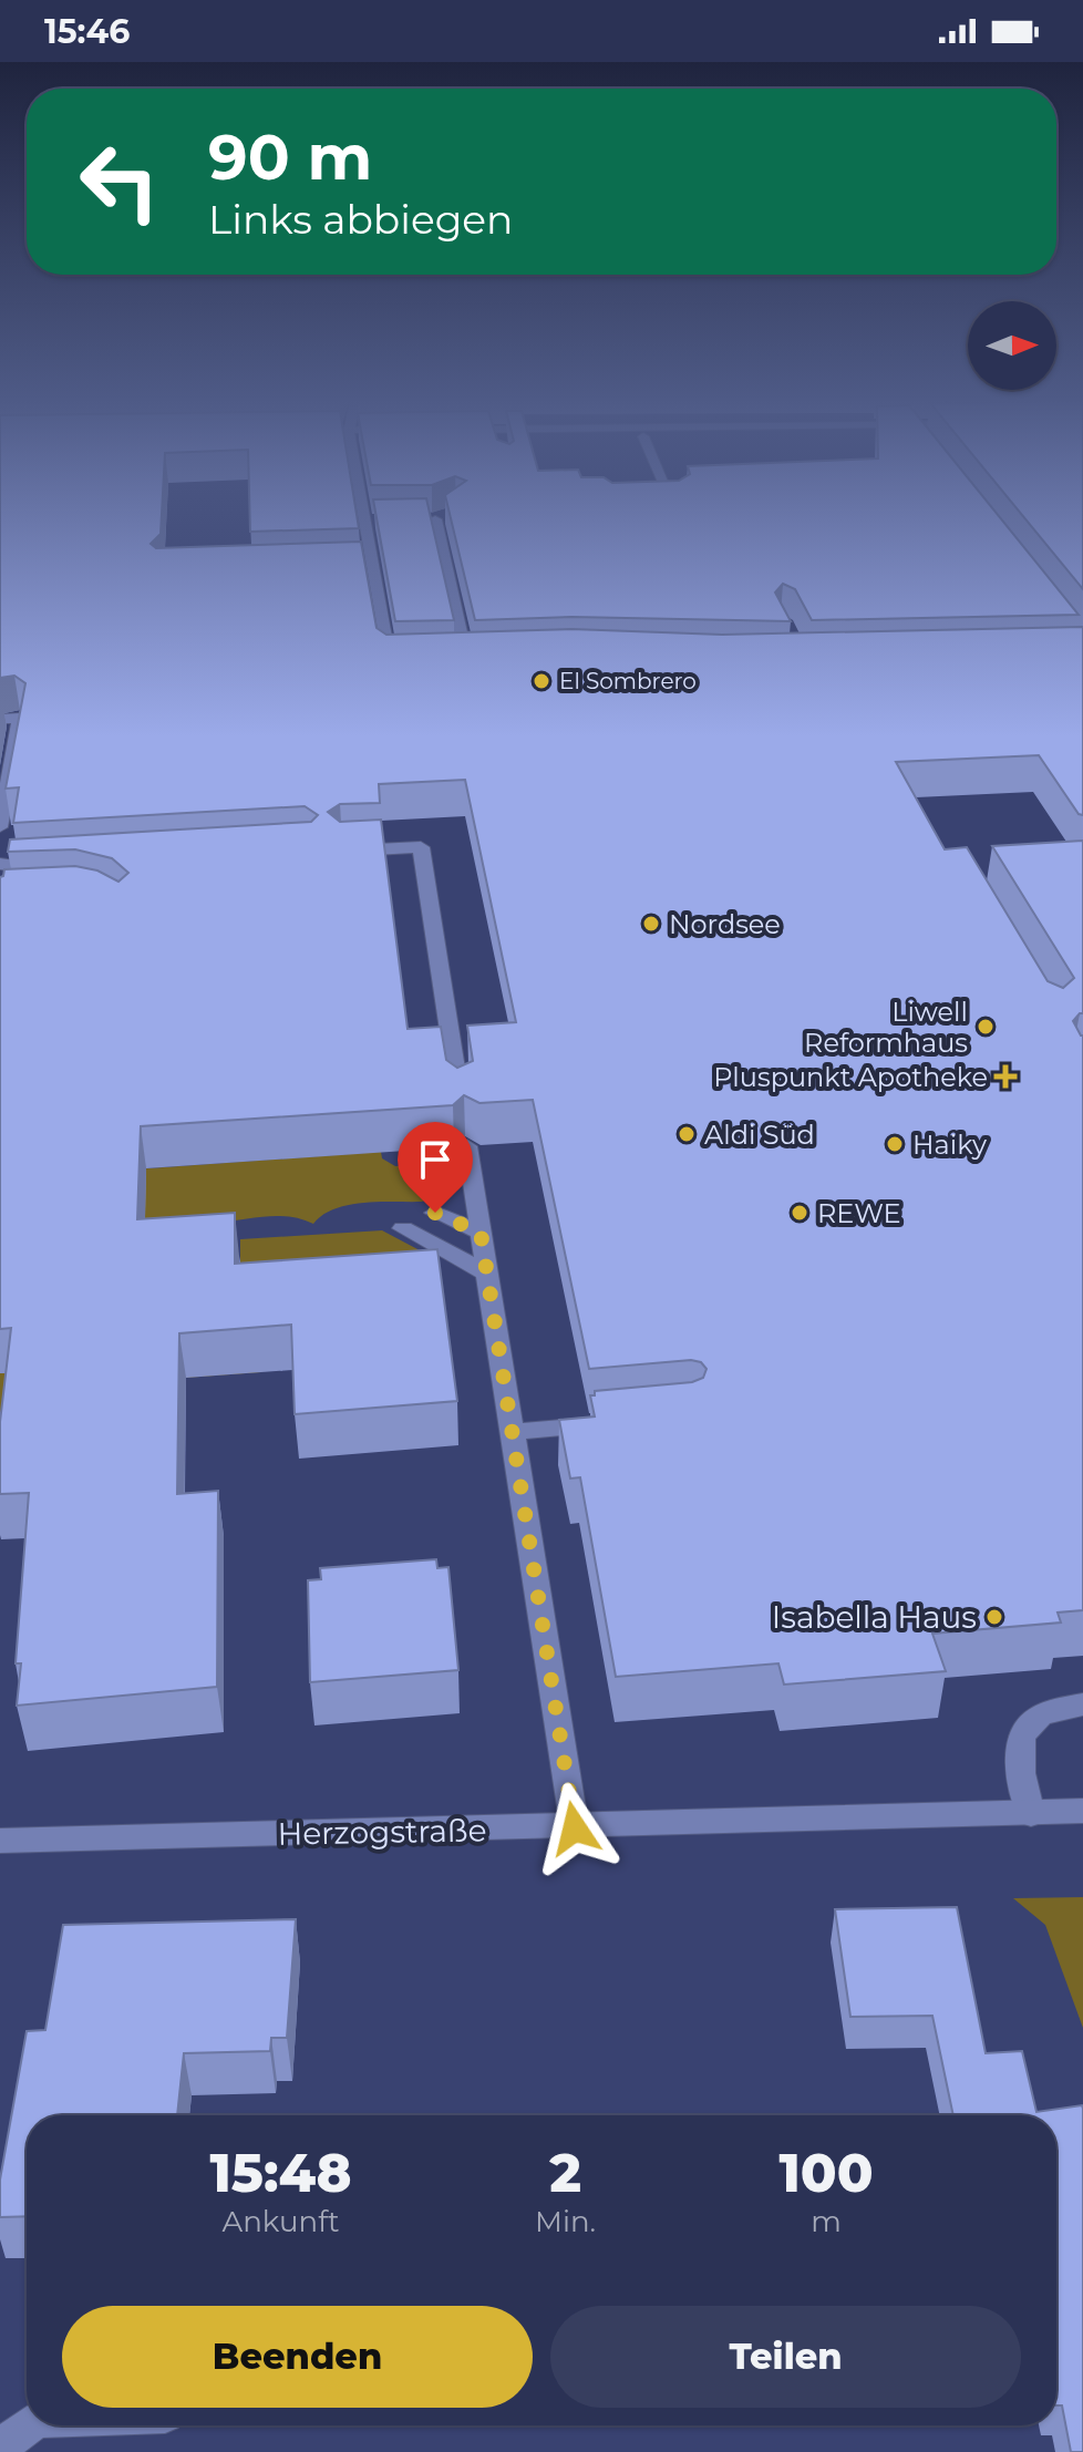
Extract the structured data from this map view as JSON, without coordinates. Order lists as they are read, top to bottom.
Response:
{
  "streets": {
    "street": ["Herzogstraße"]
  },
  "places": {
    "other": [
      "El Sombrero",
      "Nordsee",
      "Liwell Reformhaus",
      "Aldi Süd",
      "Haiky",
      "REWE",
      "Isabella Haus"
    ],
    "health": ["Pluspunkt Apotheke"]
  },
  "north": "right",
  "page": {
    "status": "15:46",
    "turn": ["90 m", "Links abbiegen"],
    "eta": [
      "15:48",
      "Ankunft",
      "2",
      "Min.",
      "100",
      "m"
    ],
    "buttons": ["Beenden", "Teilen"]
  }
}
